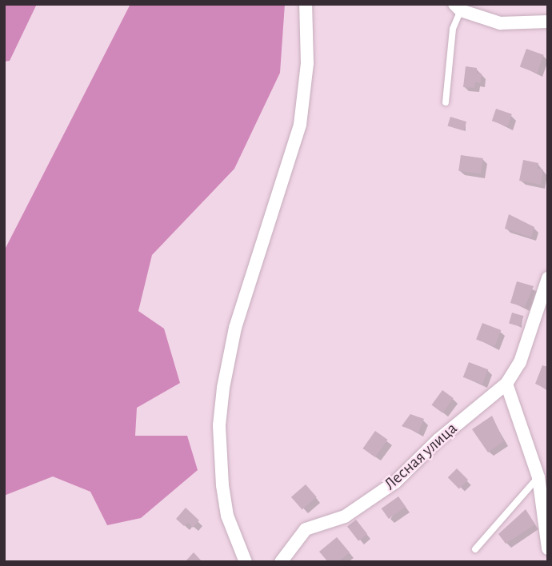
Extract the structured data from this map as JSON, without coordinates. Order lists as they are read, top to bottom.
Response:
{
  "streets": {
    "street": ["Лесная улица"]
  }
}
